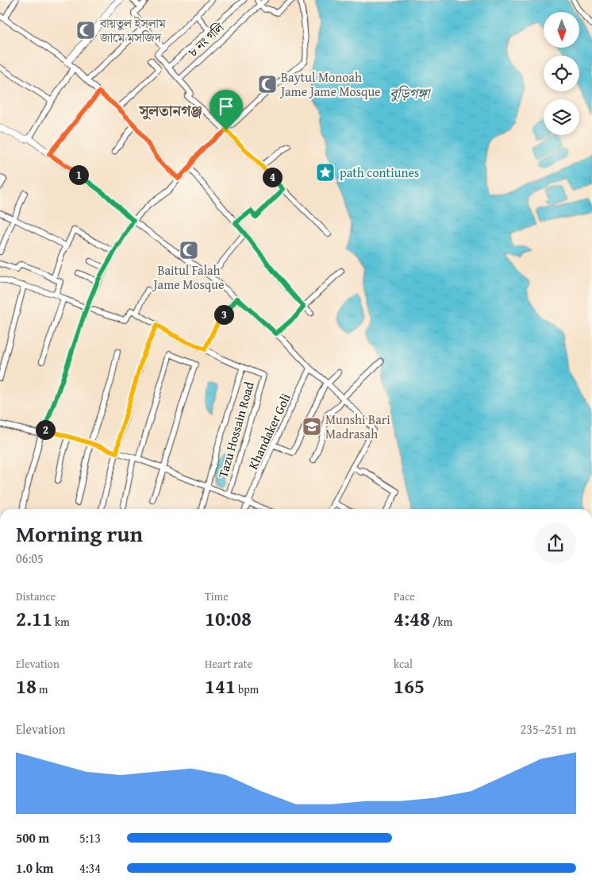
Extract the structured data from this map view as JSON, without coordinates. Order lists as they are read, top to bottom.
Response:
{
  "streets": {
    "street": ["৮ নং গলি", "Tazu Hossain Road", "Khandaker Goli"]
  },
  "districts": ["সুলতানগঞ্জ"],
  "water": ["বুড়িগঙ্গা"],
  "places": {
    "mosque": ["বায়তুল ইসলাম জামে মসজিদ", "Baytul Monoah Jame Jame Mosque", "Baitul Falah Jame Mosque"],
    "place": ["path contiunes"],
    "school or university": ["Munshi Bari Madrasah"]
  },
  "north": "bottom",
  "page": {
    "pins": [
      "1",
      "4",
      "3",
      "2"
    ],
    "heading": ["Morning run", "06:05"],
    "stats": [
      ["Distance", "2.11 km"],
      ["Time", "10:08"],
      ["Pace", "4:48 /km"],
      ["Elevation", "18 m"],
      ["Heart rate", "141 bpm"],
      ["kcal", "165"]
    ],
    "chart": ["Elevation", "235–251 m"],
    "list": [
      {
        "name": "500 m",
        "note": "5:13"
      },
      {
        "name": "1.0 km",
        "note": "4:34"
      }
    ]
  }
}
